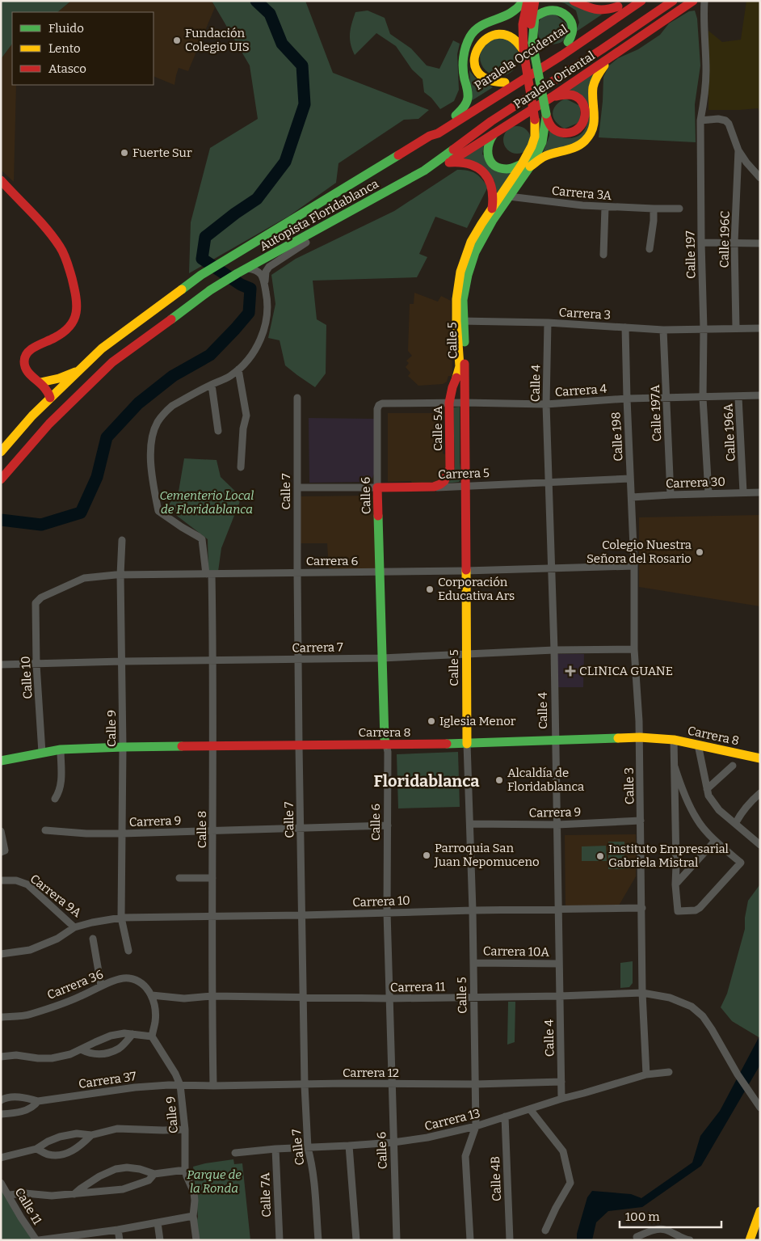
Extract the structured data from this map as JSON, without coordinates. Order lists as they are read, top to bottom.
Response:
{
  "streets": {
    "main road": [
      "Paralela Occidental",
      "Paralela Oriental",
      "Autopista Floridablanca",
      "Calle 5",
      "Calle 5A",
      "Carrera 5",
      "Calle 6",
      "Carrera 8"
    ],
    "street": [
      "Carrera 3A",
      "Calle 196C",
      "Calle 197",
      "Carrera 3",
      "Calle 4",
      "Carrera 4",
      "Calle 197A",
      "Calle 196A",
      "Calle 198",
      "Carrera 30",
      "Calle 7",
      "Carrera 6",
      "Carrera 7",
      "Calle 10",
      "Calle 9",
      "Calle 3",
      "Carrera 9",
      "Calle 8",
      "Carrera 9A",
      "Carrera 10",
      "Carrera 10A",
      "Carrera 36",
      "Carrera 11",
      "Carrera 12",
      "Carrera 37",
      "Carrera 13",
      "Calle 4B",
      "Calle 7A",
      "Calle 11"
    ]
  },
  "crossings": [
    ["Paralela Occidental", "Autopista Floridablanca"],
    ["Paralela Oriental", "Autopista Floridablanca"],
    ["Carrera 3A", "Calle 5"],
    ["Calle 196C", "Calle 197"],
    ["Calle 196C", "Carrera 3"],
    ["Calle 197", "Carrera 3"],
    ["Calle 197", "Carrera 4"],
    ["Calle 197", "Carrera 30"],
    ["Carrera 3", "Calle 5"],
    ["Carrera 3", "Calle 4"],
    ["Carrera 3", "Calle 197A"],
    ["Carrera 3", "Calle 198"],
    ["Calle 5", "Carrera 4"],
    ["Calle 5", "Calle 5A"],
    ["Calle 5", "Carrera 5"],
    ["Calle 5", "Carrera 6"],
    ["Calle 5", "Carrera 7"],
    ["Calle 5", "Carrera 8"],
    ["Calle 5", "Carrera 9"],
    ["Calle 5", "Carrera 10"],
    ["Calle 5", "Carrera 10A"],
    ["Calle 5", "Carrera 11"],
    ["Calle 5", "Carrera 12"],
    ["Calle 5", "Carrera 13"],
    ["Calle 4", "Carrera 4"],
    ["Calle 4", "Carrera 5"],
    ["Calle 4", "Carrera 6"],
    ["Calle 4", "Carrera 7"],
    ["Calle 4", "Carrera 8"],
    ["Calle 4", "Carrera 9"],
    ["Calle 4", "Carrera 10"],
    ["Calle 4", "Carrera 10A"],
    ["Calle 4", "Carrera 11"],
    ["Calle 4", "Carrera 12"],
    ["Calle 4", "Carrera 13"],
    ["Carrera 4", "Calle 197A"],
    ["Carrera 4", "Calle 5A"],
    ["Carrera 4", "Calle 196A"],
    ["Carrera 4", "Calle 198"],
    ["Carrera 4", "Calle 6"],
    ["Calle 197A", "Carrera 30"],
    ["Calle 5A", "Carrera 5"],
    ["Calle 196A", "Carrera 30"],
    ["Calle 198", "Carrera 5"],
    ["Calle 198", "Carrera 30"],
    ["Calle 198", "Calle 3"],
    ["Carrera 5", "Calle 7"],
    ["Carrera 5", "Calle 6"],
    ["Carrera 30", "Calle 3"],
    ["Calle 7", "Carrera 6"],
    ["Calle 7", "Carrera 7"],
    ["Calle 7", "Carrera 8"],
    ["Calle 7", "Carrera 9"],
    ["Calle 7", "Carrera 10"],
    ["Calle 7", "Carrera 11"],
    ["Calle 7", "Carrera 12"],
    ["Calle 7", "Carrera 13"],
    ["Calle 6", "Carrera 6"],
    ["Calle 6", "Carrera 7"],
    ["Calle 6", "Carrera 8"],
    ["Calle 6", "Carrera 9"],
    ["Calle 6", "Carrera 10"],
    ["Calle 6", "Carrera 11"],
    ["Calle 6", "Carrera 12"],
    ["Calle 6", "Carrera 13"],
    ["Carrera 6", "Calle 10"],
    ["Carrera 6", "Calle 9"],
    ["Carrera 6", "Calle 3"],
    ["Carrera 6", "Calle 8"],
    ["Carrera 7", "Calle 10"],
    ["Carrera 7", "Calle 9"],
    ["Carrera 7", "Calle 3"],
    ["Carrera 7", "Calle 8"],
    ["Calle 10", "Carrera 8"],
    ["Calle 9", "Carrera 8"],
    ["Calle 9", "Carrera 9"],
    ["Calle 9", "Carrera 9A"],
    ["Calle 9", "Carrera 10"],
    ["Calle 9", "Carrera 12"],
    ["Calle 9", "Carrera 37"],
    ["Carrera 8", "Calle 3"],
    ["Carrera 8", "Calle 8"],
    ["Calle 3", "Carrera 9"],
    ["Calle 3", "Carrera 10"],
    ["Calle 3", "Carrera 11"],
    ["Calle 3", "Carrera 13"],
    ["Carrera 9", "Calle 8"],
    ["Calle 8", "Carrera 10"],
    ["Calle 8", "Carrera 11"],
    ["Calle 8", "Carrera 12"],
    ["Carrera 9A", "Carrera 10"],
    ["Carrera 36", "Carrera 11"],
    ["Carrera 12", "Carrera 37"],
    ["Carrera 13", "Calle 4B"],
    ["Carrera 13", "Calle 7A"]
  ],
  "districts": ["Floridablanca"],
  "parks": ["Cementerio Local de Floridablanca", "Parque de la Ronda"],
  "places": {
    "other": [
      "Fundación Colegio UIS",
      "Fuerte Sur",
      "Colegio Nuestra Señora del Rosario",
      "Corporación Educativa Ars",
      "Iglesia Menor",
      "Alcaldía de Floridablanca",
      "Parroquia San Juan Nepomuceno",
      "Instituto Empresarial Gabriela Mistral"
    ],
    "health": ["CLINICA GUANE"]
  },
  "legend": ["Fluido", "Lento", "Atasco"],
  "scale_bar": "100 m"
}
